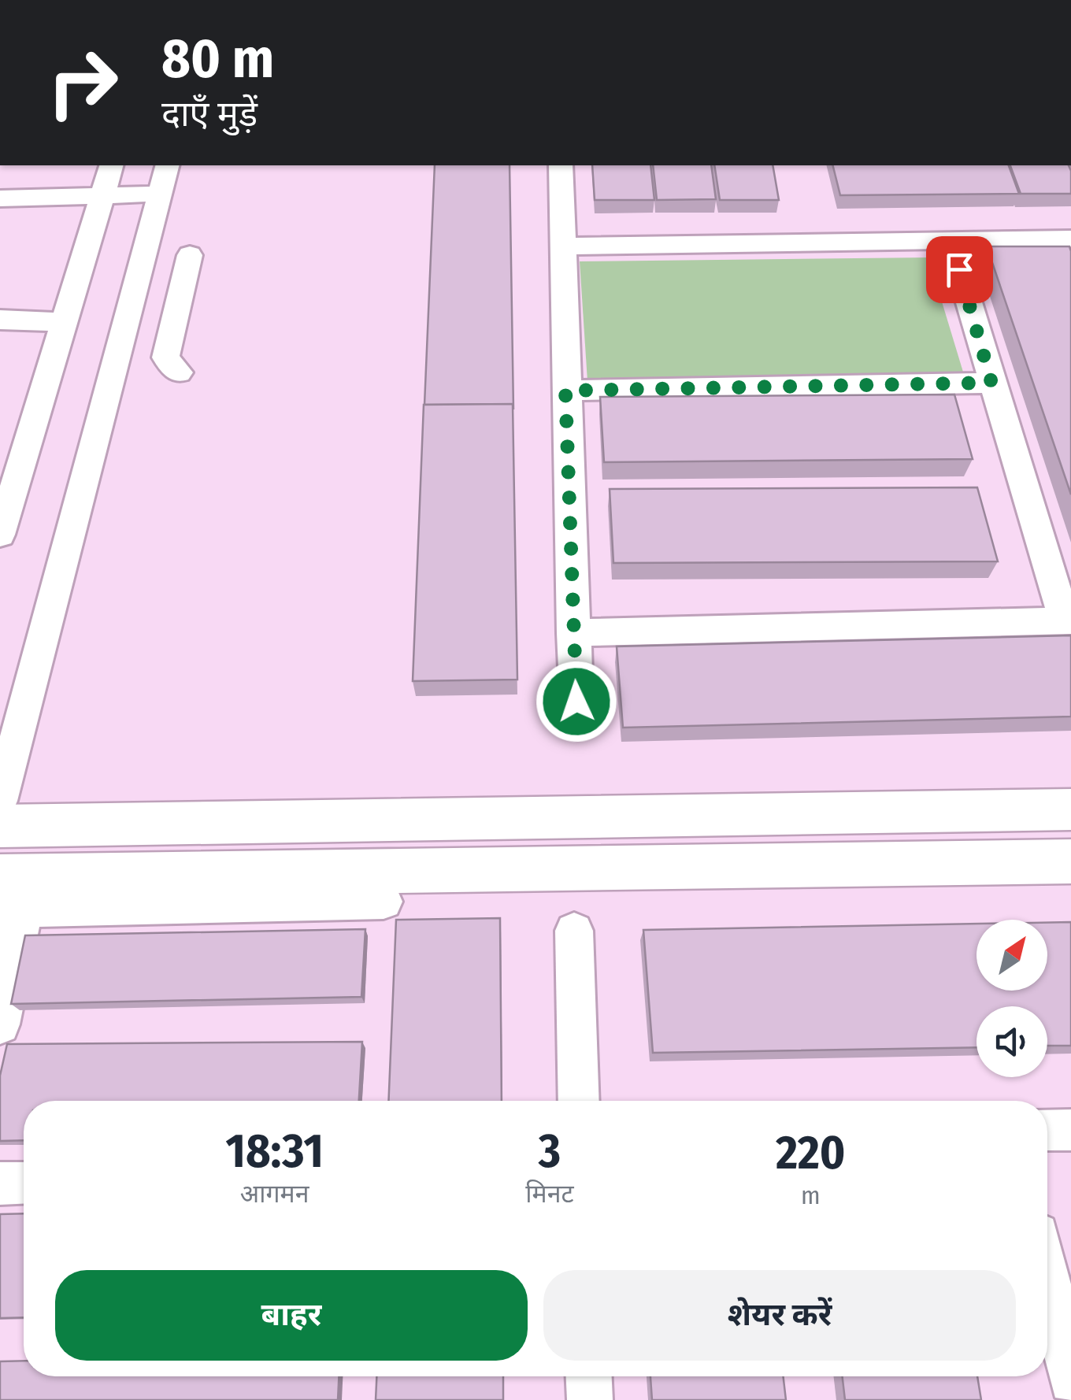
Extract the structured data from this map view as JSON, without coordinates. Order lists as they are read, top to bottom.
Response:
{
  "north": "top right",
  "page": {
    "turn": ["80 m", "दाएँ मुड़ें"],
    "eta": [
      "18:31",
      "आगमन",
      "3",
      "मिनट",
      "220",
      "m"
    ],
    "buttons": ["बाहर", "शेयर करें"]
  }
}
